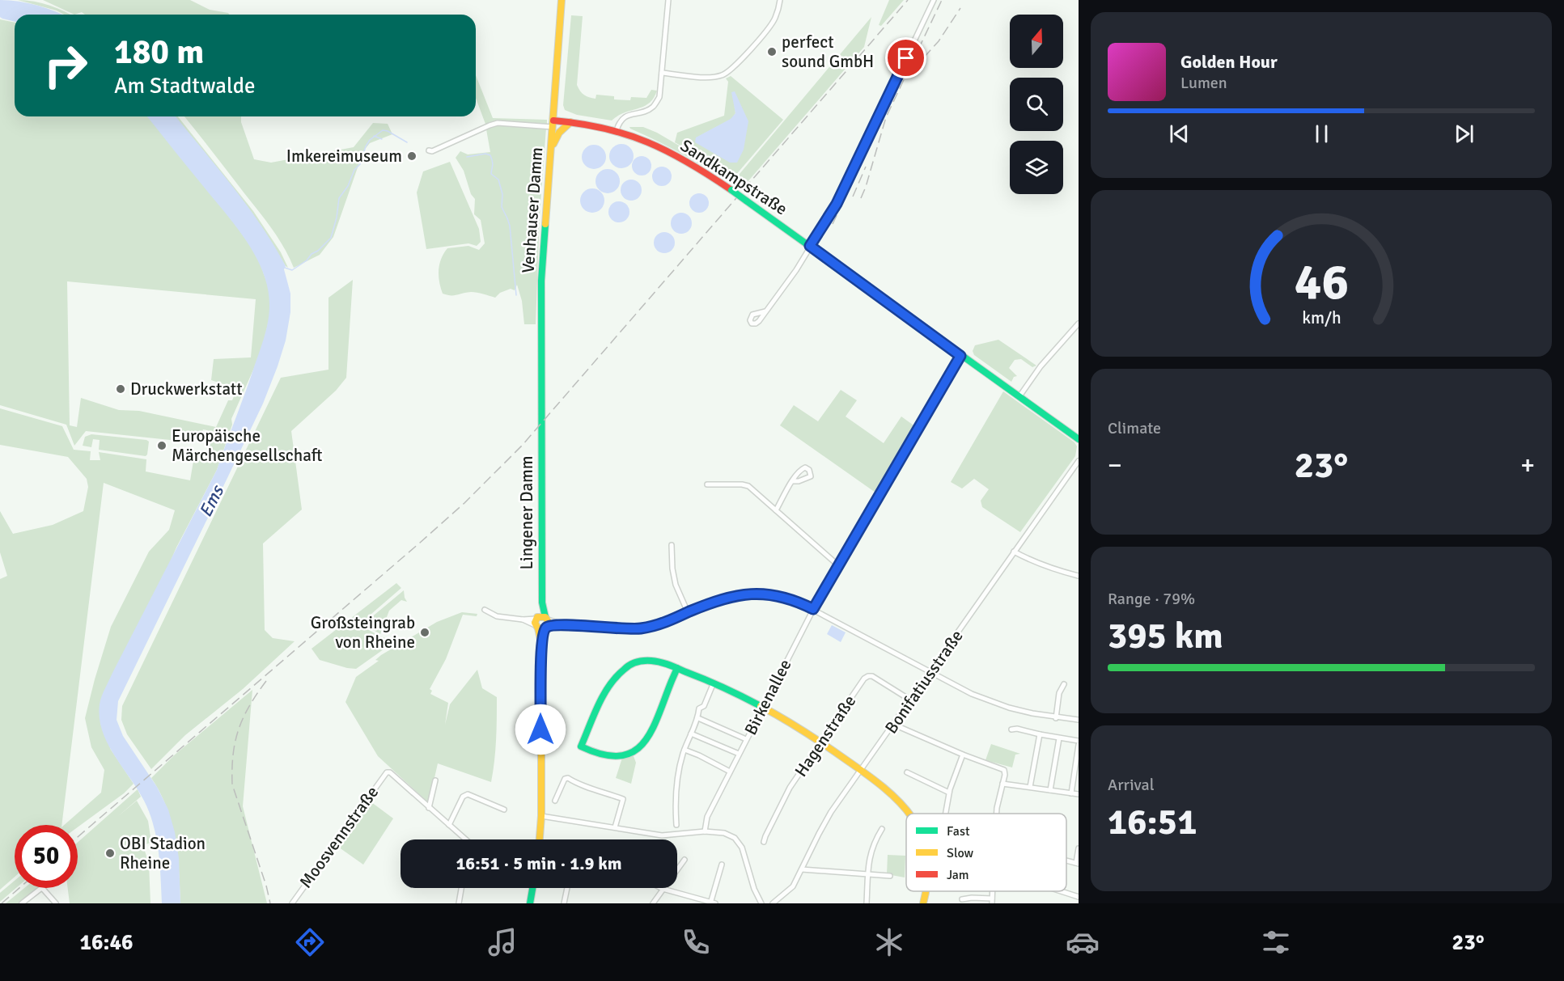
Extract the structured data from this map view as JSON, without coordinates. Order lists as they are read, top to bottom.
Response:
{
  "streets": {
    "street": [
      "Sandkampstraße",
      "Venhauser Damm",
      "Lingener Damm",
      "Bonifatiusstraße",
      "Birkenallee",
      "Hagenstraße",
      "Moosvennstraße"
    ]
  },
  "crossings": [
    ["Sandkampstraße", "Venhauser Damm"],
    ["Sandkampstraße", "Birkenallee"],
    ["Venhauser Damm", "Lingener Damm"],
    ["Bonifatiusstraße", "Hagenstraße"]
  ],
  "water": ["Ems"],
  "places": [
    "perfect sound GmbH",
    "Imkereimuseum",
    "Druckwerkstatt",
    "Europäische Märchengesellschaft",
    "Großsteingrab von Rheine",
    "OBI Stadion Rheine"
  ],
  "legend": ["Fast", "Slow", "Jam"],
  "north": "top",
  "page": {
    "turn": ["180 m", "Am Stadtwalde"],
    "song": ["Golden Hour", "Lumen"],
    "tile": [
      "Climate",
      ["Range · 79%", "395 km"],
      ["Arrival", "16:51"]
    ],
    "heat": ["−", "23°", "+"],
    "limit": "50",
    "trip": "16:51 · 5 min · 1.9 km",
    "tabs": ["16:46", "23°"],
    "gauge": ["46", "km/h"]
  }
}
